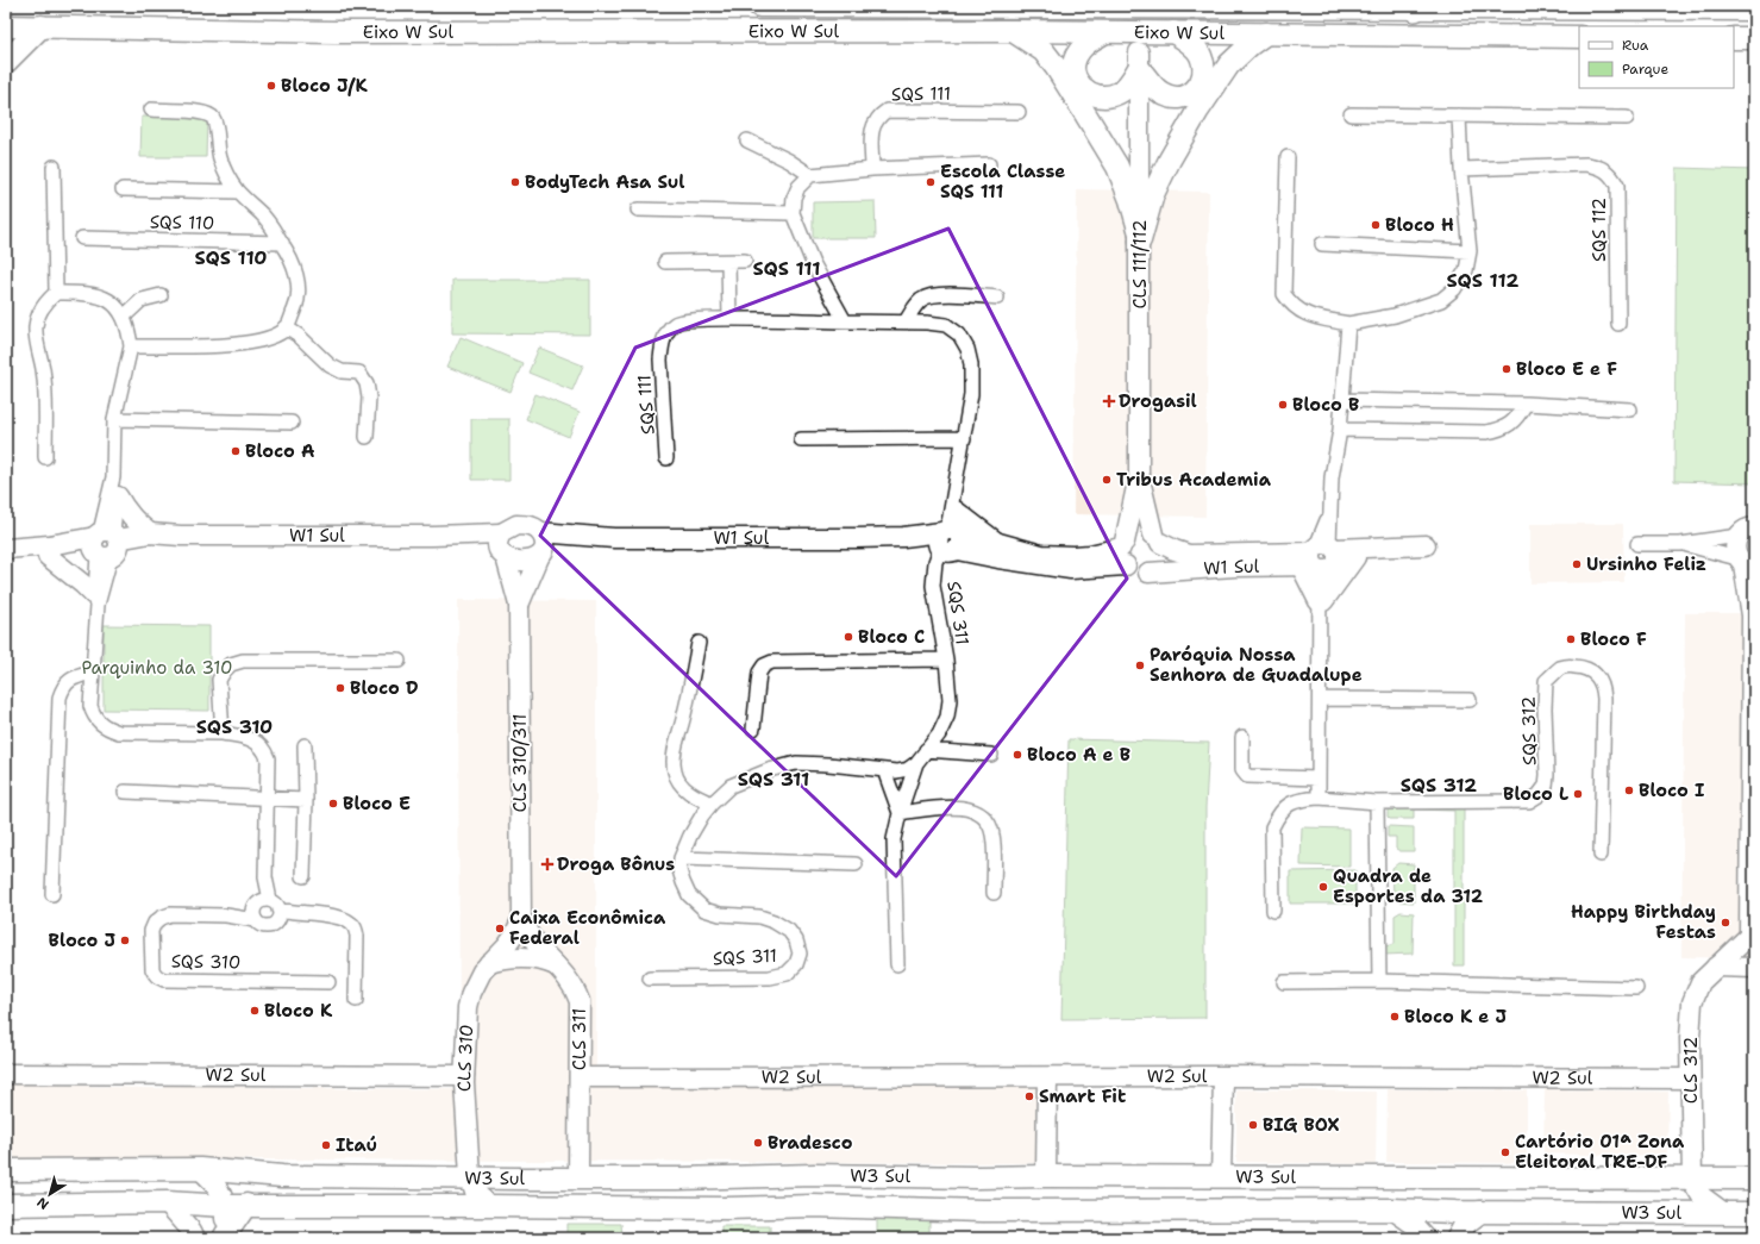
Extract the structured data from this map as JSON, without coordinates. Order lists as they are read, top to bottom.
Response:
{
  "streets": {
    "main road": ["Eixo W Sul", "W3 Sul"],
    "street": [
      "SQS 111",
      "SQS 110",
      "SQS 112",
      "CLS 111/112",
      "W1 Sul",
      "SQS 311",
      "SQS 312",
      "CLS 310/311",
      "SQS 310",
      "CLS 311",
      "CLS 310",
      "CLS 312",
      "W2 Sul"
    ]
  },
  "crossings": [
    ["SQS 111", "W1 Sul"],
    ["SQS 111", "SQS 311"],
    ["CLS 111/112", "W1 Sul"],
    ["W1 Sul", "SQS 311"],
    ["W1 Sul", "CLS 310/311"],
    ["CLS 310/311", "CLS 311"],
    ["CLS 310/311", "CLS 310"],
    ["CLS 311", "CLS 310"],
    ["CLS 311", "W2 Sul"],
    ["CLS 311", "W3 Sul"],
    ["CLS 310", "W2 Sul"],
    ["CLS 310", "W3 Sul"],
    ["CLS 312", "W2 Sul"],
    ["CLS 312", "W3 Sul"]
  ],
  "districts": [
    "SQS 110",
    "SQS 111",
    "SQS 112",
    "SQS 310",
    "SQS 311",
    "SQS 312"
  ],
  "parks": ["Parquinho da 310"],
  "places": {
    "other": [
      "Bloco J/K",
      "BodyTech Asa Sul",
      "Escola Classe SQS 111",
      "Bloco H",
      "Bloco E e F",
      "Bloco B",
      "Bloco A",
      "Tribus Academia",
      "Ursinho Feliz",
      "Bloco C",
      "Bloco F",
      "Paróquia Nossa Senhora de Guadalupe",
      "Bloco D",
      "Bloco A e B",
      "Bloco I",
      "Bloco L",
      "Bloco E",
      "Quadra de Esportes da 312",
      "Happy Birthday Festas",
      "Caixa Econômica Federal",
      "Bloco J",
      "Bloco K",
      "Bloco K e J",
      "Smart Fit",
      "BIG BOX",
      "Bradesco",
      "Itaú",
      "Cartório 01ª Zona Eleitoral TRE-DF"
    ],
    "health": ["Drogasil", "Droga Bônus"]
  },
  "legend": ["Rua", "Parque"],
  "north": "bottom left"
}
